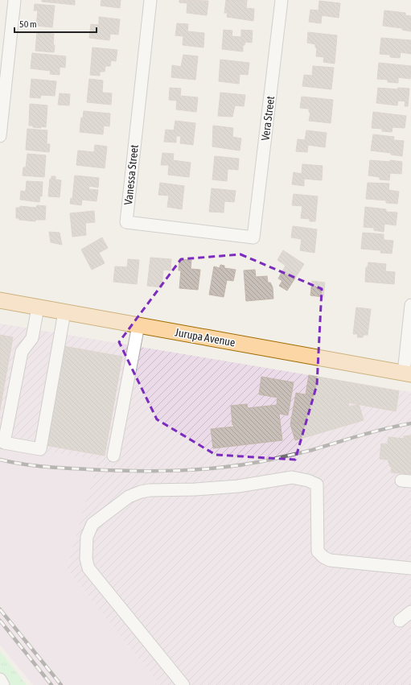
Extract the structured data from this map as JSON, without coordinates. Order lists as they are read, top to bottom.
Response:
{
  "streets": {
    "main road": ["Jurupa Avenue"],
    "street": ["Vera Street", "Vanessa Street"]
  },
  "crossings": [
    ["Vera Street", "Vanessa Street"]
  ],
  "scale_bar": "50 m"
}
